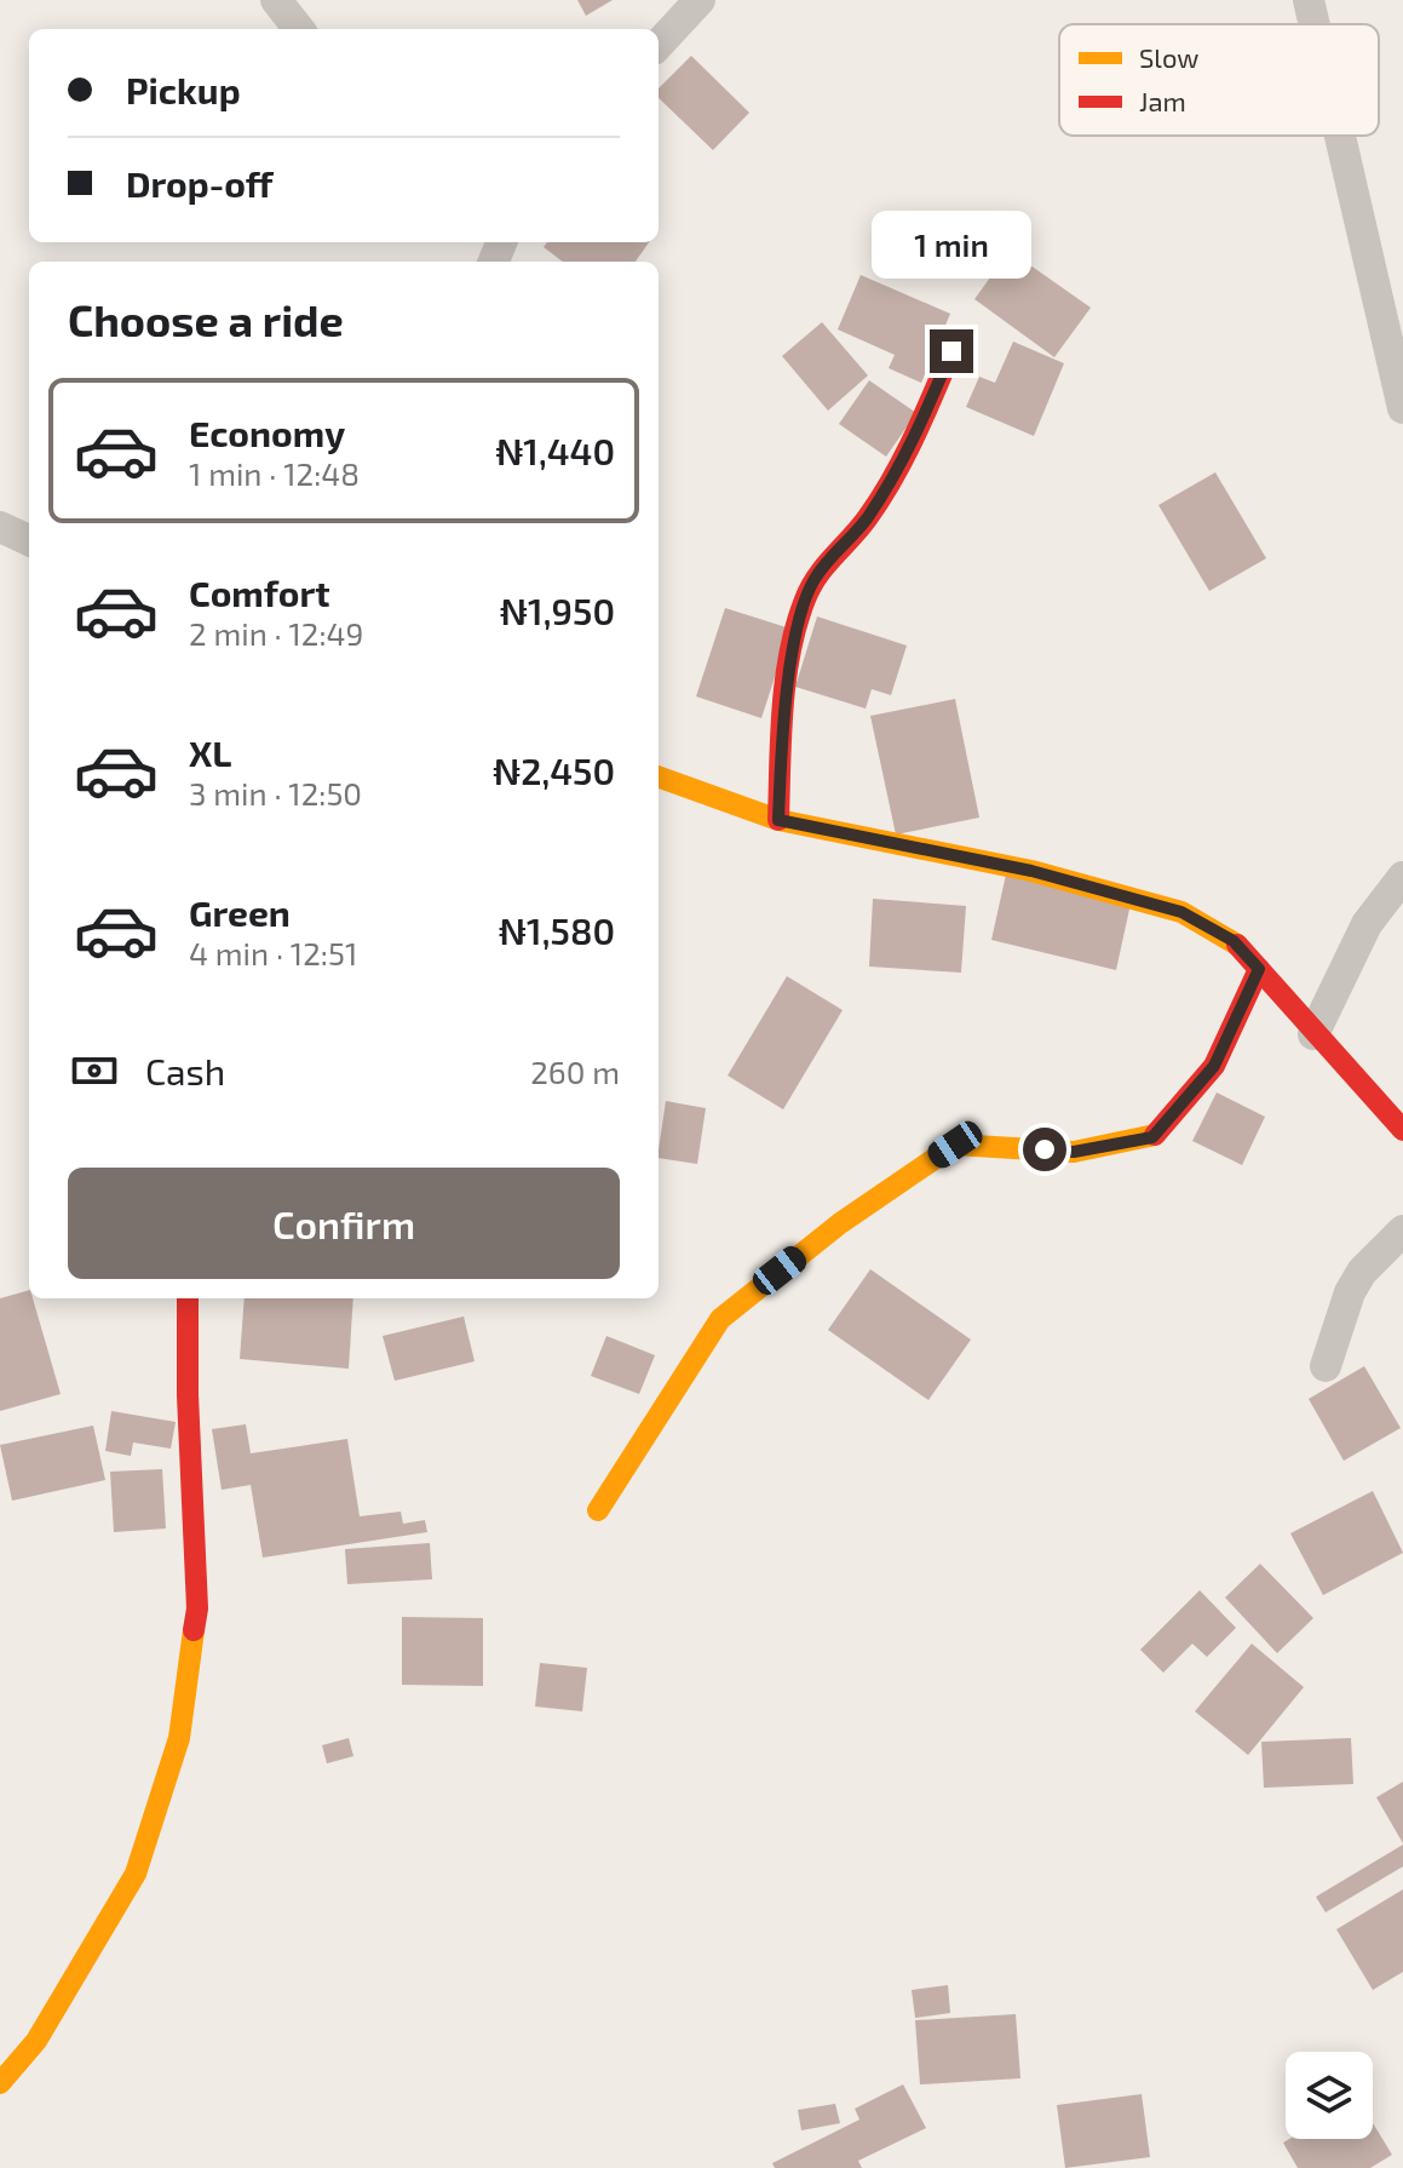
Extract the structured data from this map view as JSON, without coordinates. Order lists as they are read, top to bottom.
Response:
{
  "legend": ["Slow", "Jam"],
  "page": {
    "banner": ["Pickup", "Drop-off"],
    "bubble": "1 min",
    "heading": "Choose a ride",
    "list": [
      {
        "name": "Economy",
        "note": "1 min · 12:48",
        "value": "₦1,440"
      },
      {
        "name": "Comfort",
        "note": "2 min · 12:49",
        "value": "₦1,950"
      },
      {
        "name": "XL",
        "note": "3 min · 12:50",
        "value": "₦2,450"
      },
      {
        "name": "Green",
        "note": "4 min · 12:51",
        "value": "₦1,580"
      }
    ],
    "pay": ["Cash", "260 m"],
    "buttons": "Confirm"
  }
}
